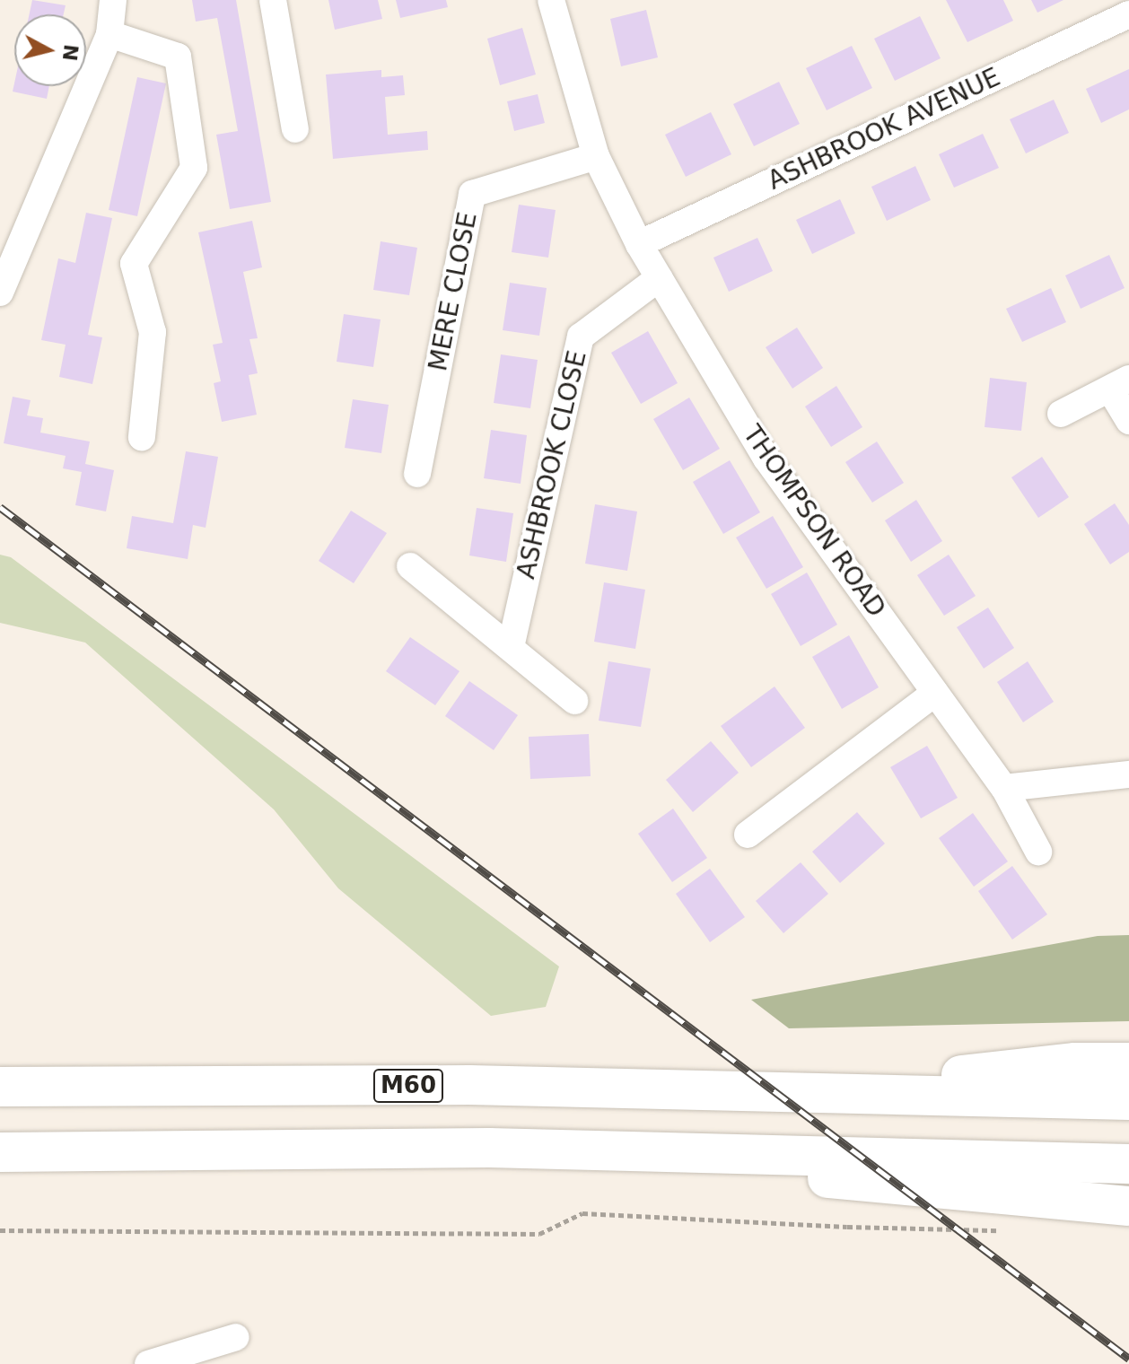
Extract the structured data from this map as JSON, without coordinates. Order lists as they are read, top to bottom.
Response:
{
  "streets": {
    "highway": ["M60"],
    "street": [
      "ASHBROOK AVENUE",
      "MERE CLOSE",
      "ASHBROOK CLOSE",
      "THOMPSON ROAD"
    ]
  },
  "crossings": [
    ["ASHBROOK AVENUE", "THOMPSON ROAD"],
    ["MERE CLOSE", "THOMPSON ROAD"],
    ["ASHBROOK CLOSE", "THOMPSON ROAD"]
  ],
  "north": "right"
}
